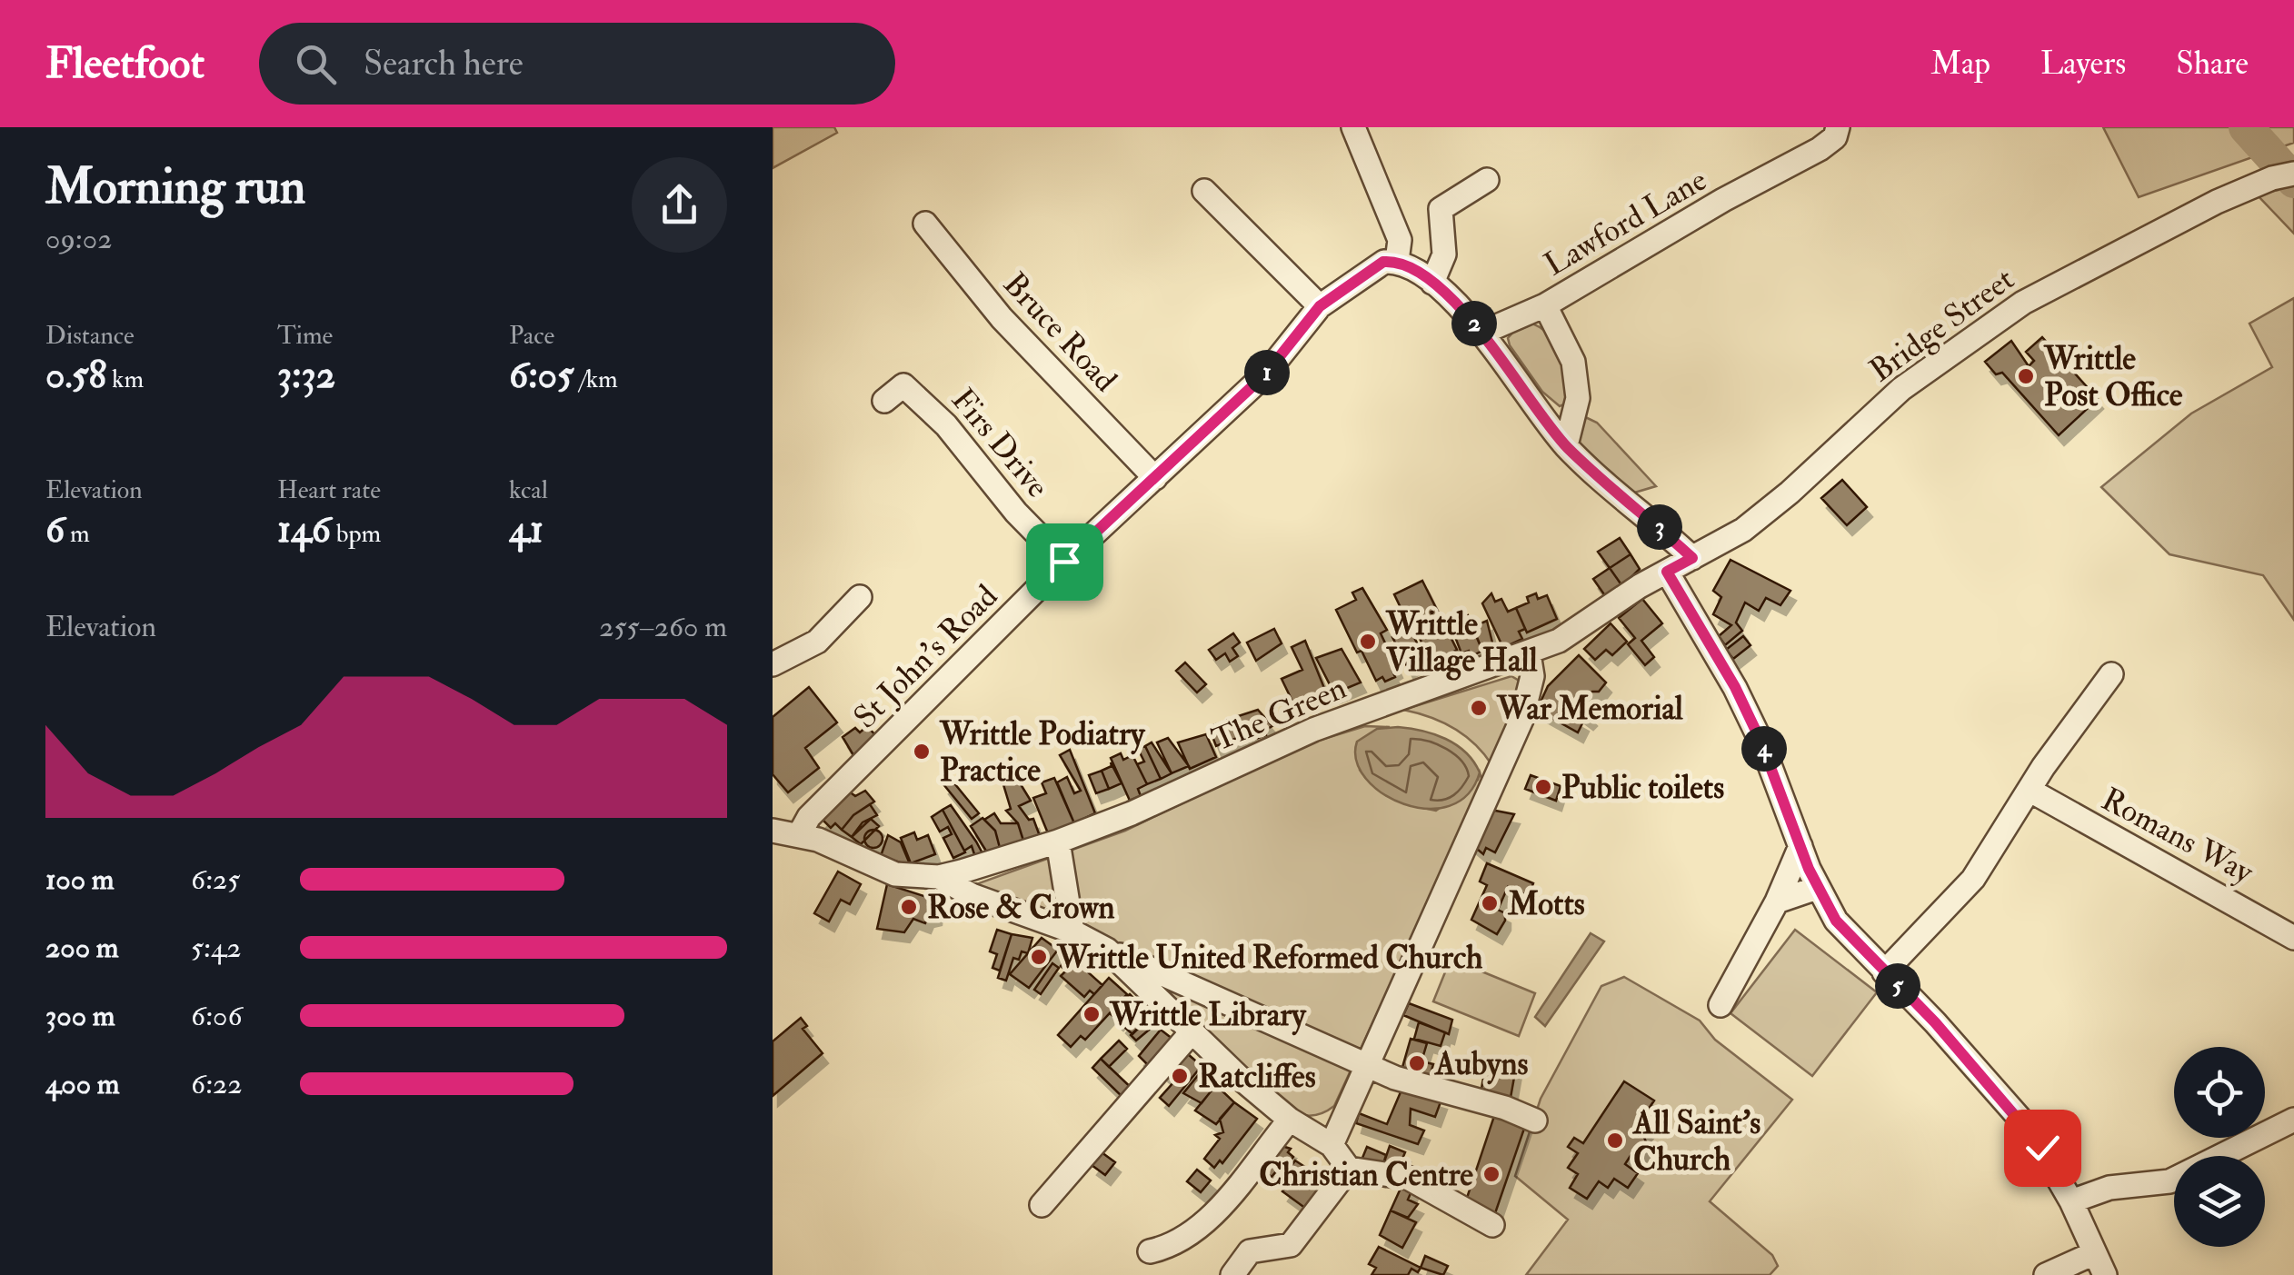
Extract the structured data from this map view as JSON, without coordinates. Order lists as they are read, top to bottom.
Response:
{
  "streets": {
    "street": [
      "Lawford Lane",
      "Bridge Street",
      "Bruce Road",
      "Firs Drive",
      "St John's Road",
      "The Green",
      "Romans Way"
    ]
  },
  "crossings": [
    ["Bridge Street", "The Green"],
    ["Bruce Road", "St John's Road"],
    ["Firs Drive", "St John's Road"],
    ["St John's Road", "The Green"]
  ],
  "places": [
    "Writtle Post Office",
    "Writtle Village Hall",
    "War Memorial",
    "Writtle Podiatry Practice",
    "Public toilets",
    "Motts",
    "Rose & Crown",
    "Writtle United Reformed Church",
    "Writtle Library",
    "Aubyns",
    "Ratcliffes",
    "All Saint's Church",
    "Christian Centre"
  ],
  "page": {
    "header": "Fleetfoot",
    "search": "Search here",
    "nav": ["Map", "Layers", "Share"],
    "heading": ["Morning run", "09:02"],
    "stats": [
      ["Distance", "0.58 km"],
      ["Time", "3:32"],
      ["Pace", "6:05 /km"],
      ["Elevation", "6 m"],
      ["Heart rate", "146 bpm"],
      ["kcal", "41"]
    ],
    "pins": [
      "2",
      "1",
      "3",
      "4",
      "5"
    ],
    "chart": ["Elevation", "255–260 m"],
    "list": [
      {
        "name": "100 m",
        "note": "6:25"
      },
      {
        "name": "200 m",
        "note": "5:42"
      },
      {
        "name": "300 m",
        "note": "6:06"
      },
      {
        "name": "400 m",
        "note": "6:22"
      }
    ]
  }
}
